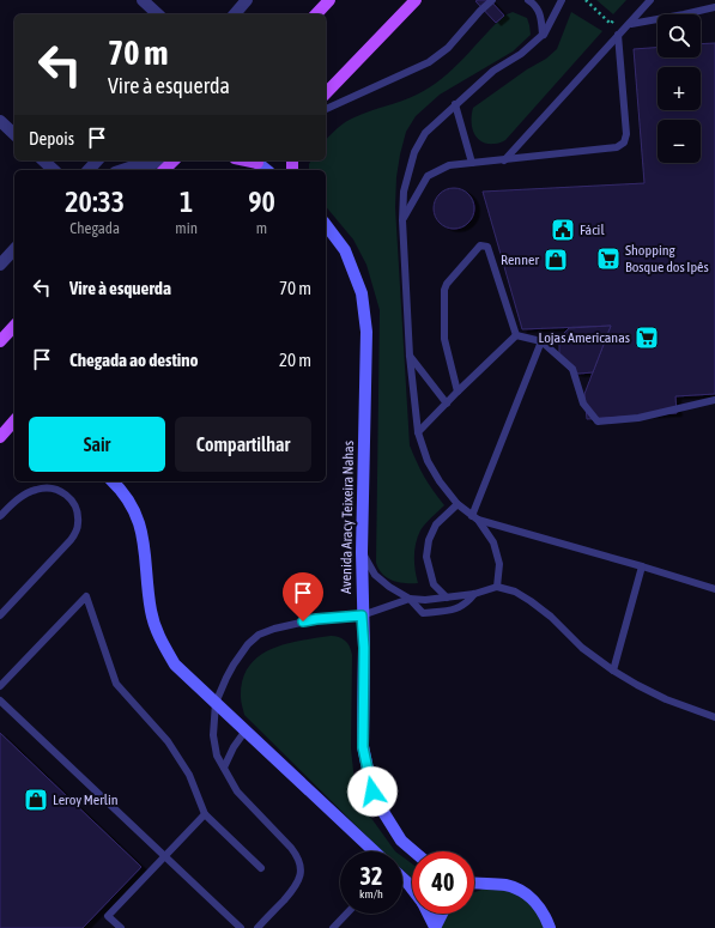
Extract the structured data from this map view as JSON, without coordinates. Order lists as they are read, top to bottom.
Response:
{
  "streets": {
    "street": ["Avenida Aracy Teixeira Nahas"]
  },
  "places": {
    "public building": ["Fácil"],
    "supermarket": ["Shopping Bosque dos Ipês", "Lojas Americanas"],
    "shop": ["Renner", "Leroy Merlin"]
  },
  "page": {
    "map_buttons": ["+", "−"],
    "turn": ["70 m", "Vire à esquerda"],
    "then": "Depois",
    "eta": [
      "20:33",
      "Chegada",
      "1",
      "min",
      "90",
      "m"
    ],
    "list": [
      {
        "name": "Vire à esquerda",
        "value": "70 m"
      },
      {
        "name": "Chegada ao destino",
        "value": "20 m"
      }
    ],
    "buttons": ["Sair", "Compartilhar"],
    "speed": "32 km/h",
    "limit": "40"
  }
}
